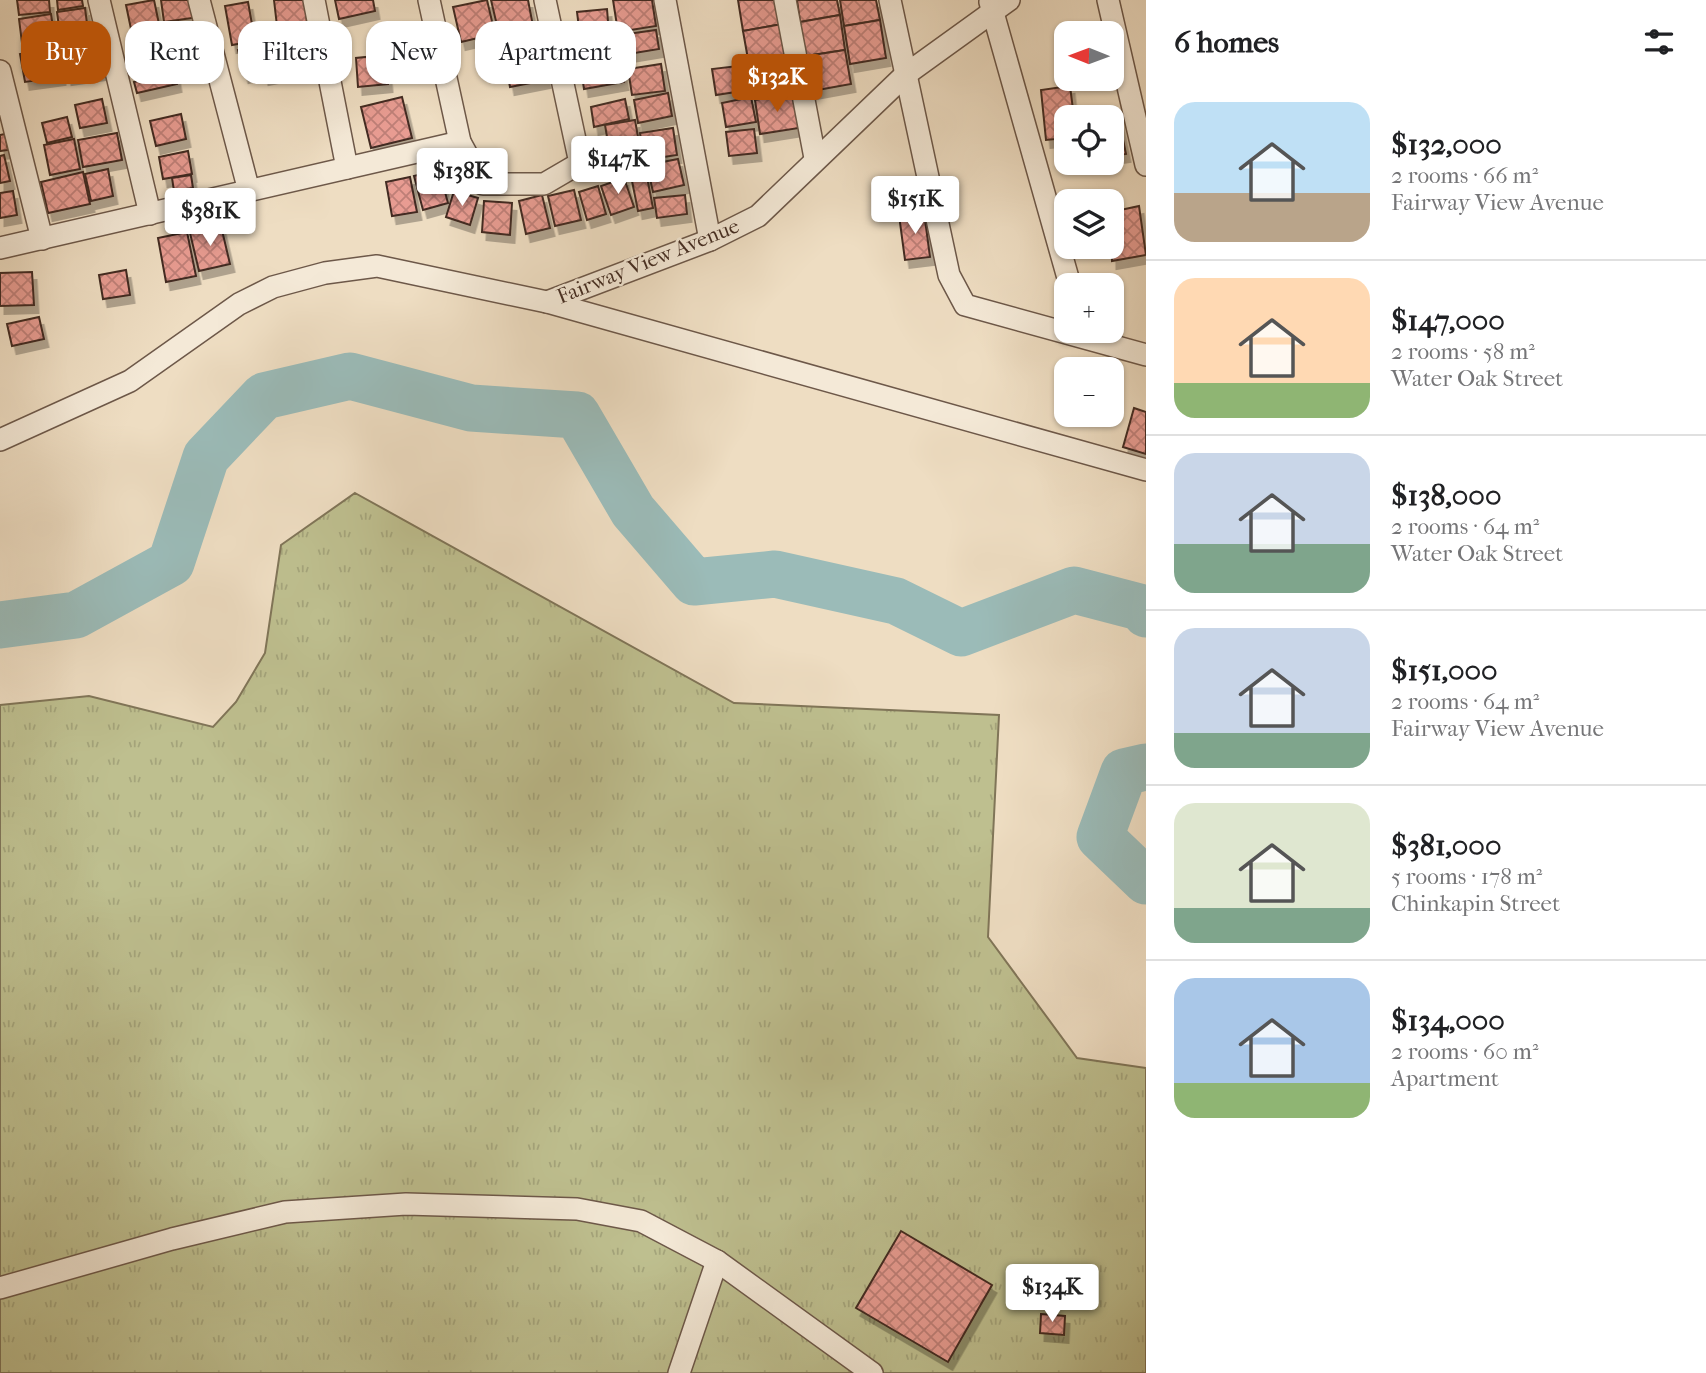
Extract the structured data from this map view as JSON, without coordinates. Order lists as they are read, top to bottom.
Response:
{
  "streets": {
    "street": ["Fairway View Avenue"]
  },
  "north": "left",
  "page": {
    "heading": "6 homes",
    "map_buttons": ["+", "−"],
    "chip": [
      "Buy",
      "Rent",
      "Filters",
      "New",
      "Apartment"
    ],
    "price": [
      "$132K",
      "$147K",
      "$138K",
      "$151K",
      "$381K",
      "$134K"
    ],
    "list": [
      {
        "name": "$132,000",
        "note": "2 rooms · 66 m² · Fairway View Avenue"
      },
      {
        "name": "$147,000",
        "note": "2 rooms · 58 m² · Water Oak Street"
      },
      {
        "name": "$138,000",
        "note": "2 rooms · 64 m² · Water Oak Street"
      },
      {
        "name": "$151,000",
        "note": "2 rooms · 64 m² · Fairway View Avenue"
      },
      {
        "name": "$381,000",
        "note": "5 rooms · 178 m² · Chinkapin Street"
      },
      {
        "name": "$134,000",
        "note": "2 rooms · 60 m² · Apartment"
      }
    ]
  }
}
